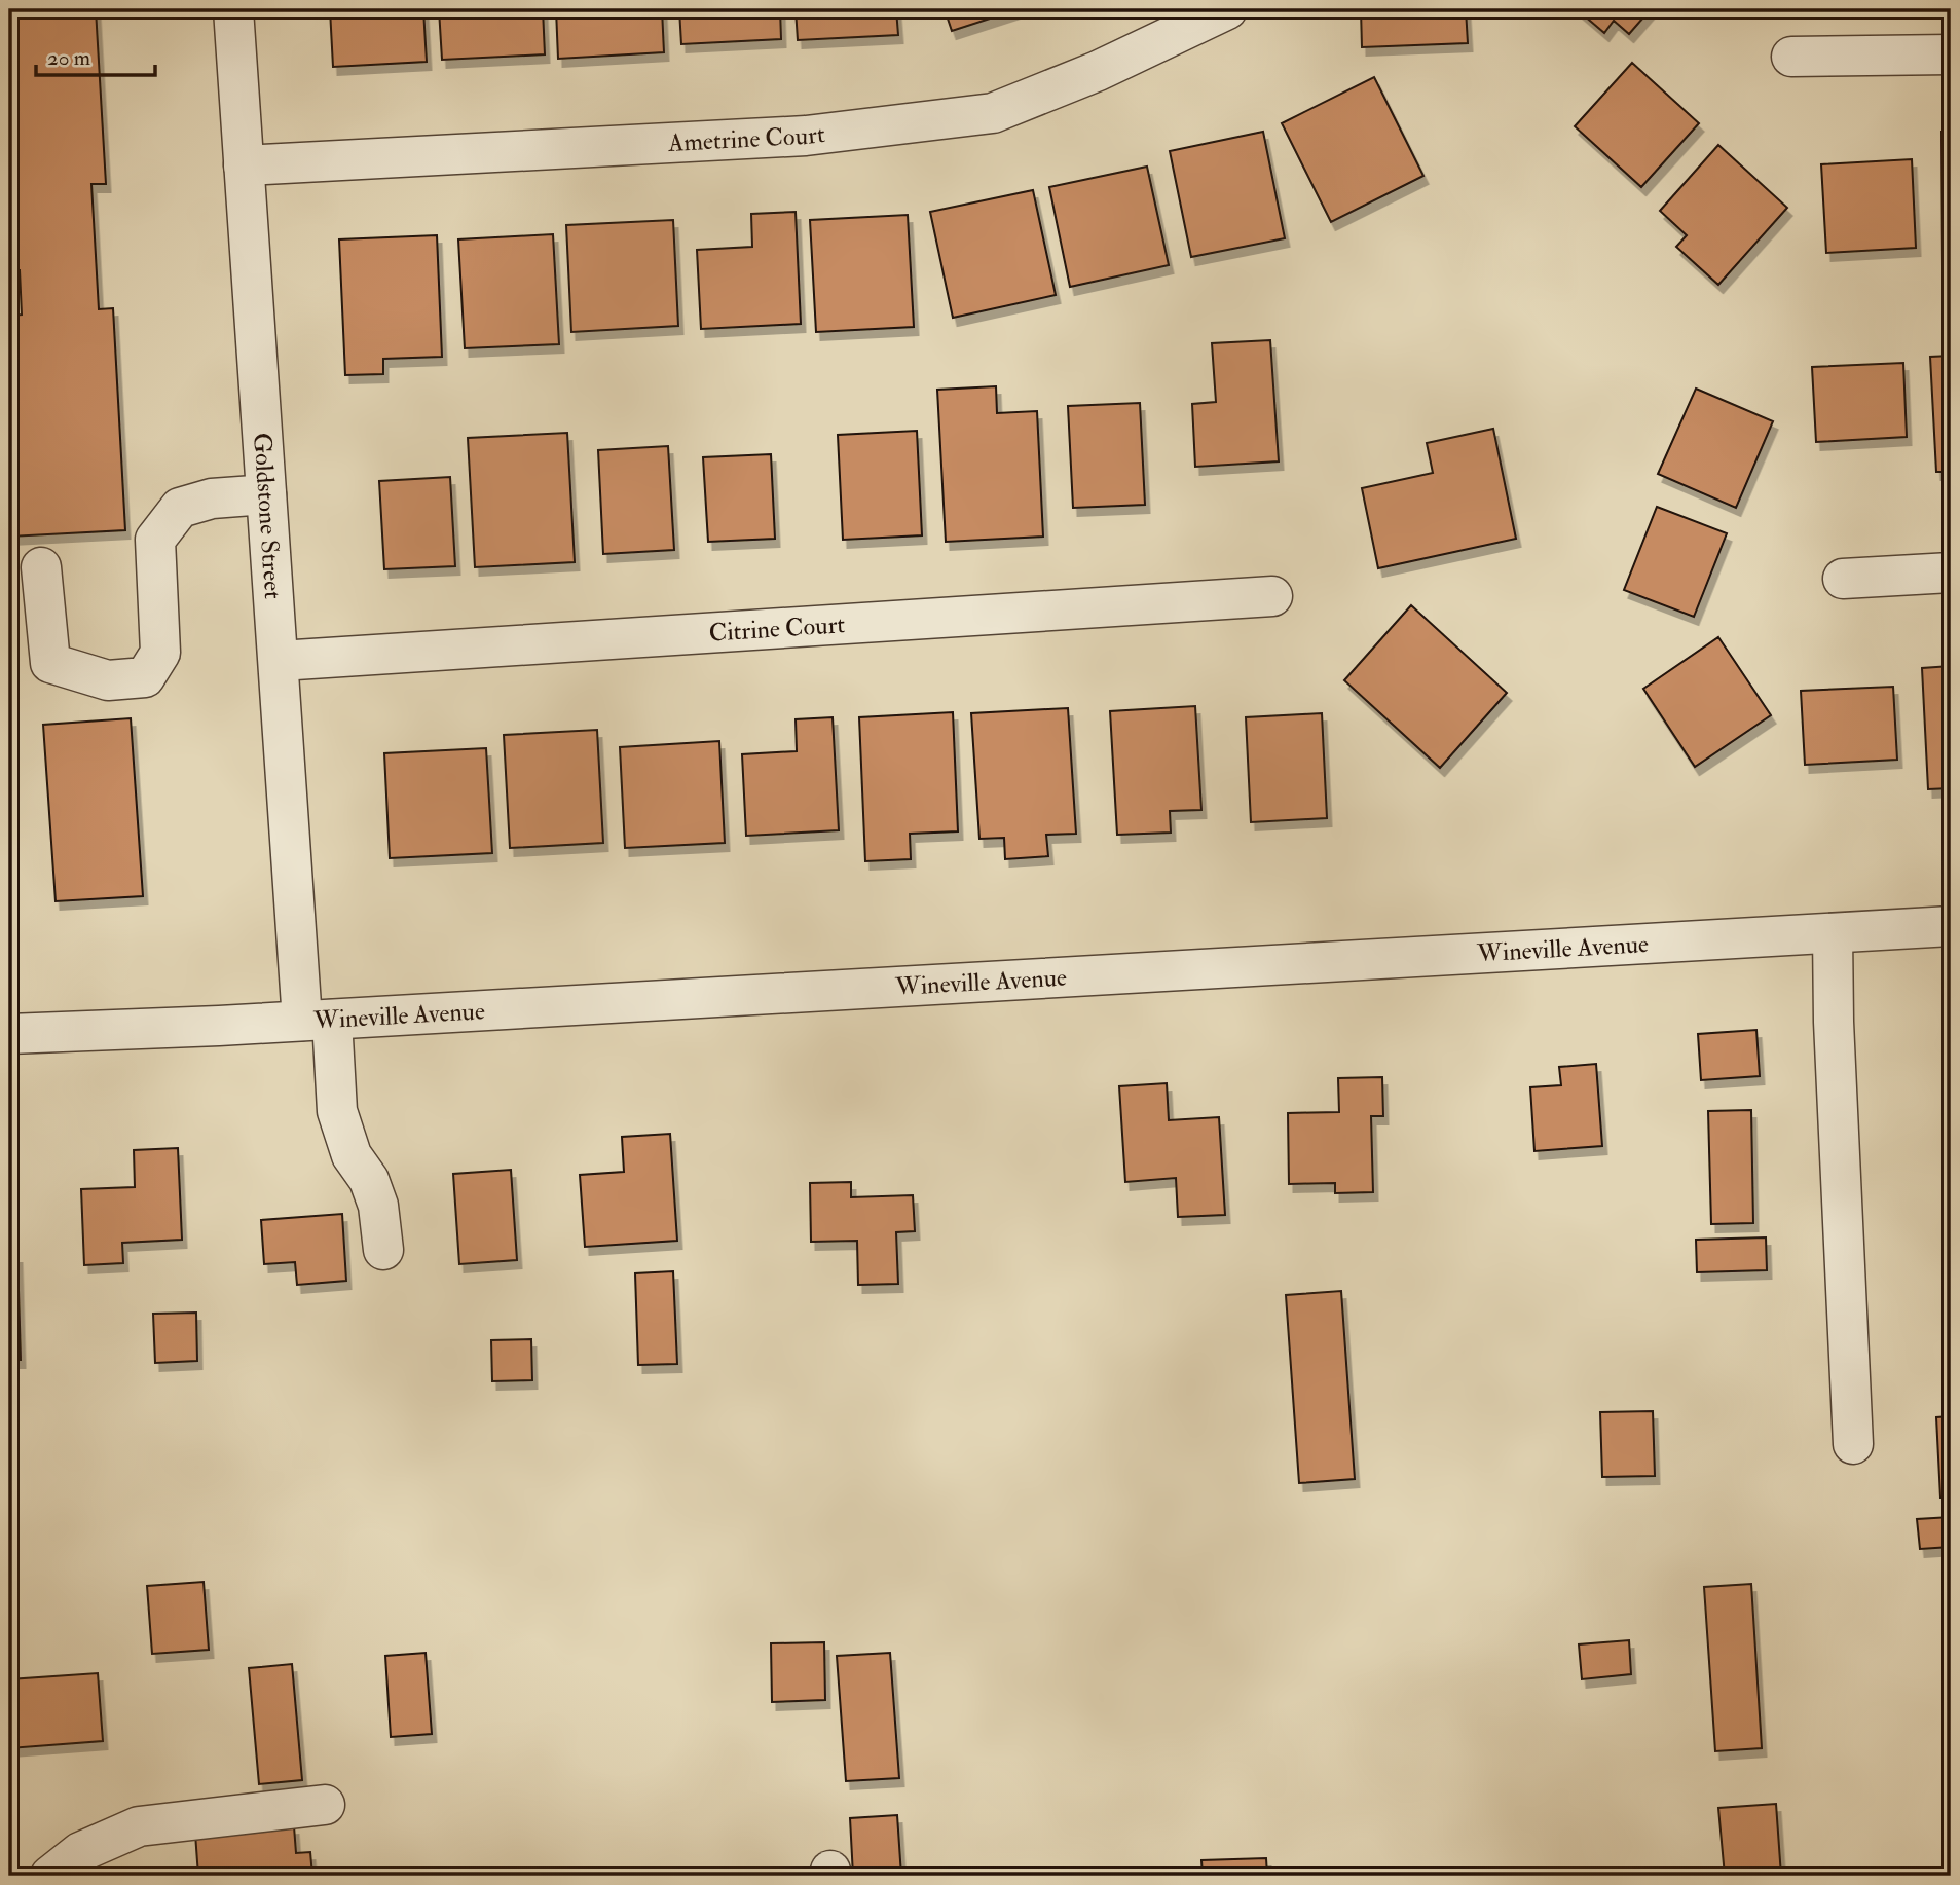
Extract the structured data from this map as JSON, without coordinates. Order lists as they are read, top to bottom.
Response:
{
  "streets": {
    "street": [
      "Ametrine Court",
      "Goldstone Street",
      "Citrine Court",
      "Wineville Avenue"
    ]
  },
  "crossings": [
    ["Ametrine Court", "Goldstone Street"],
    ["Goldstone Street", "Citrine Court"],
    ["Goldstone Street", "Wineville Avenue"]
  ],
  "scale_bar": "20 m"
}
